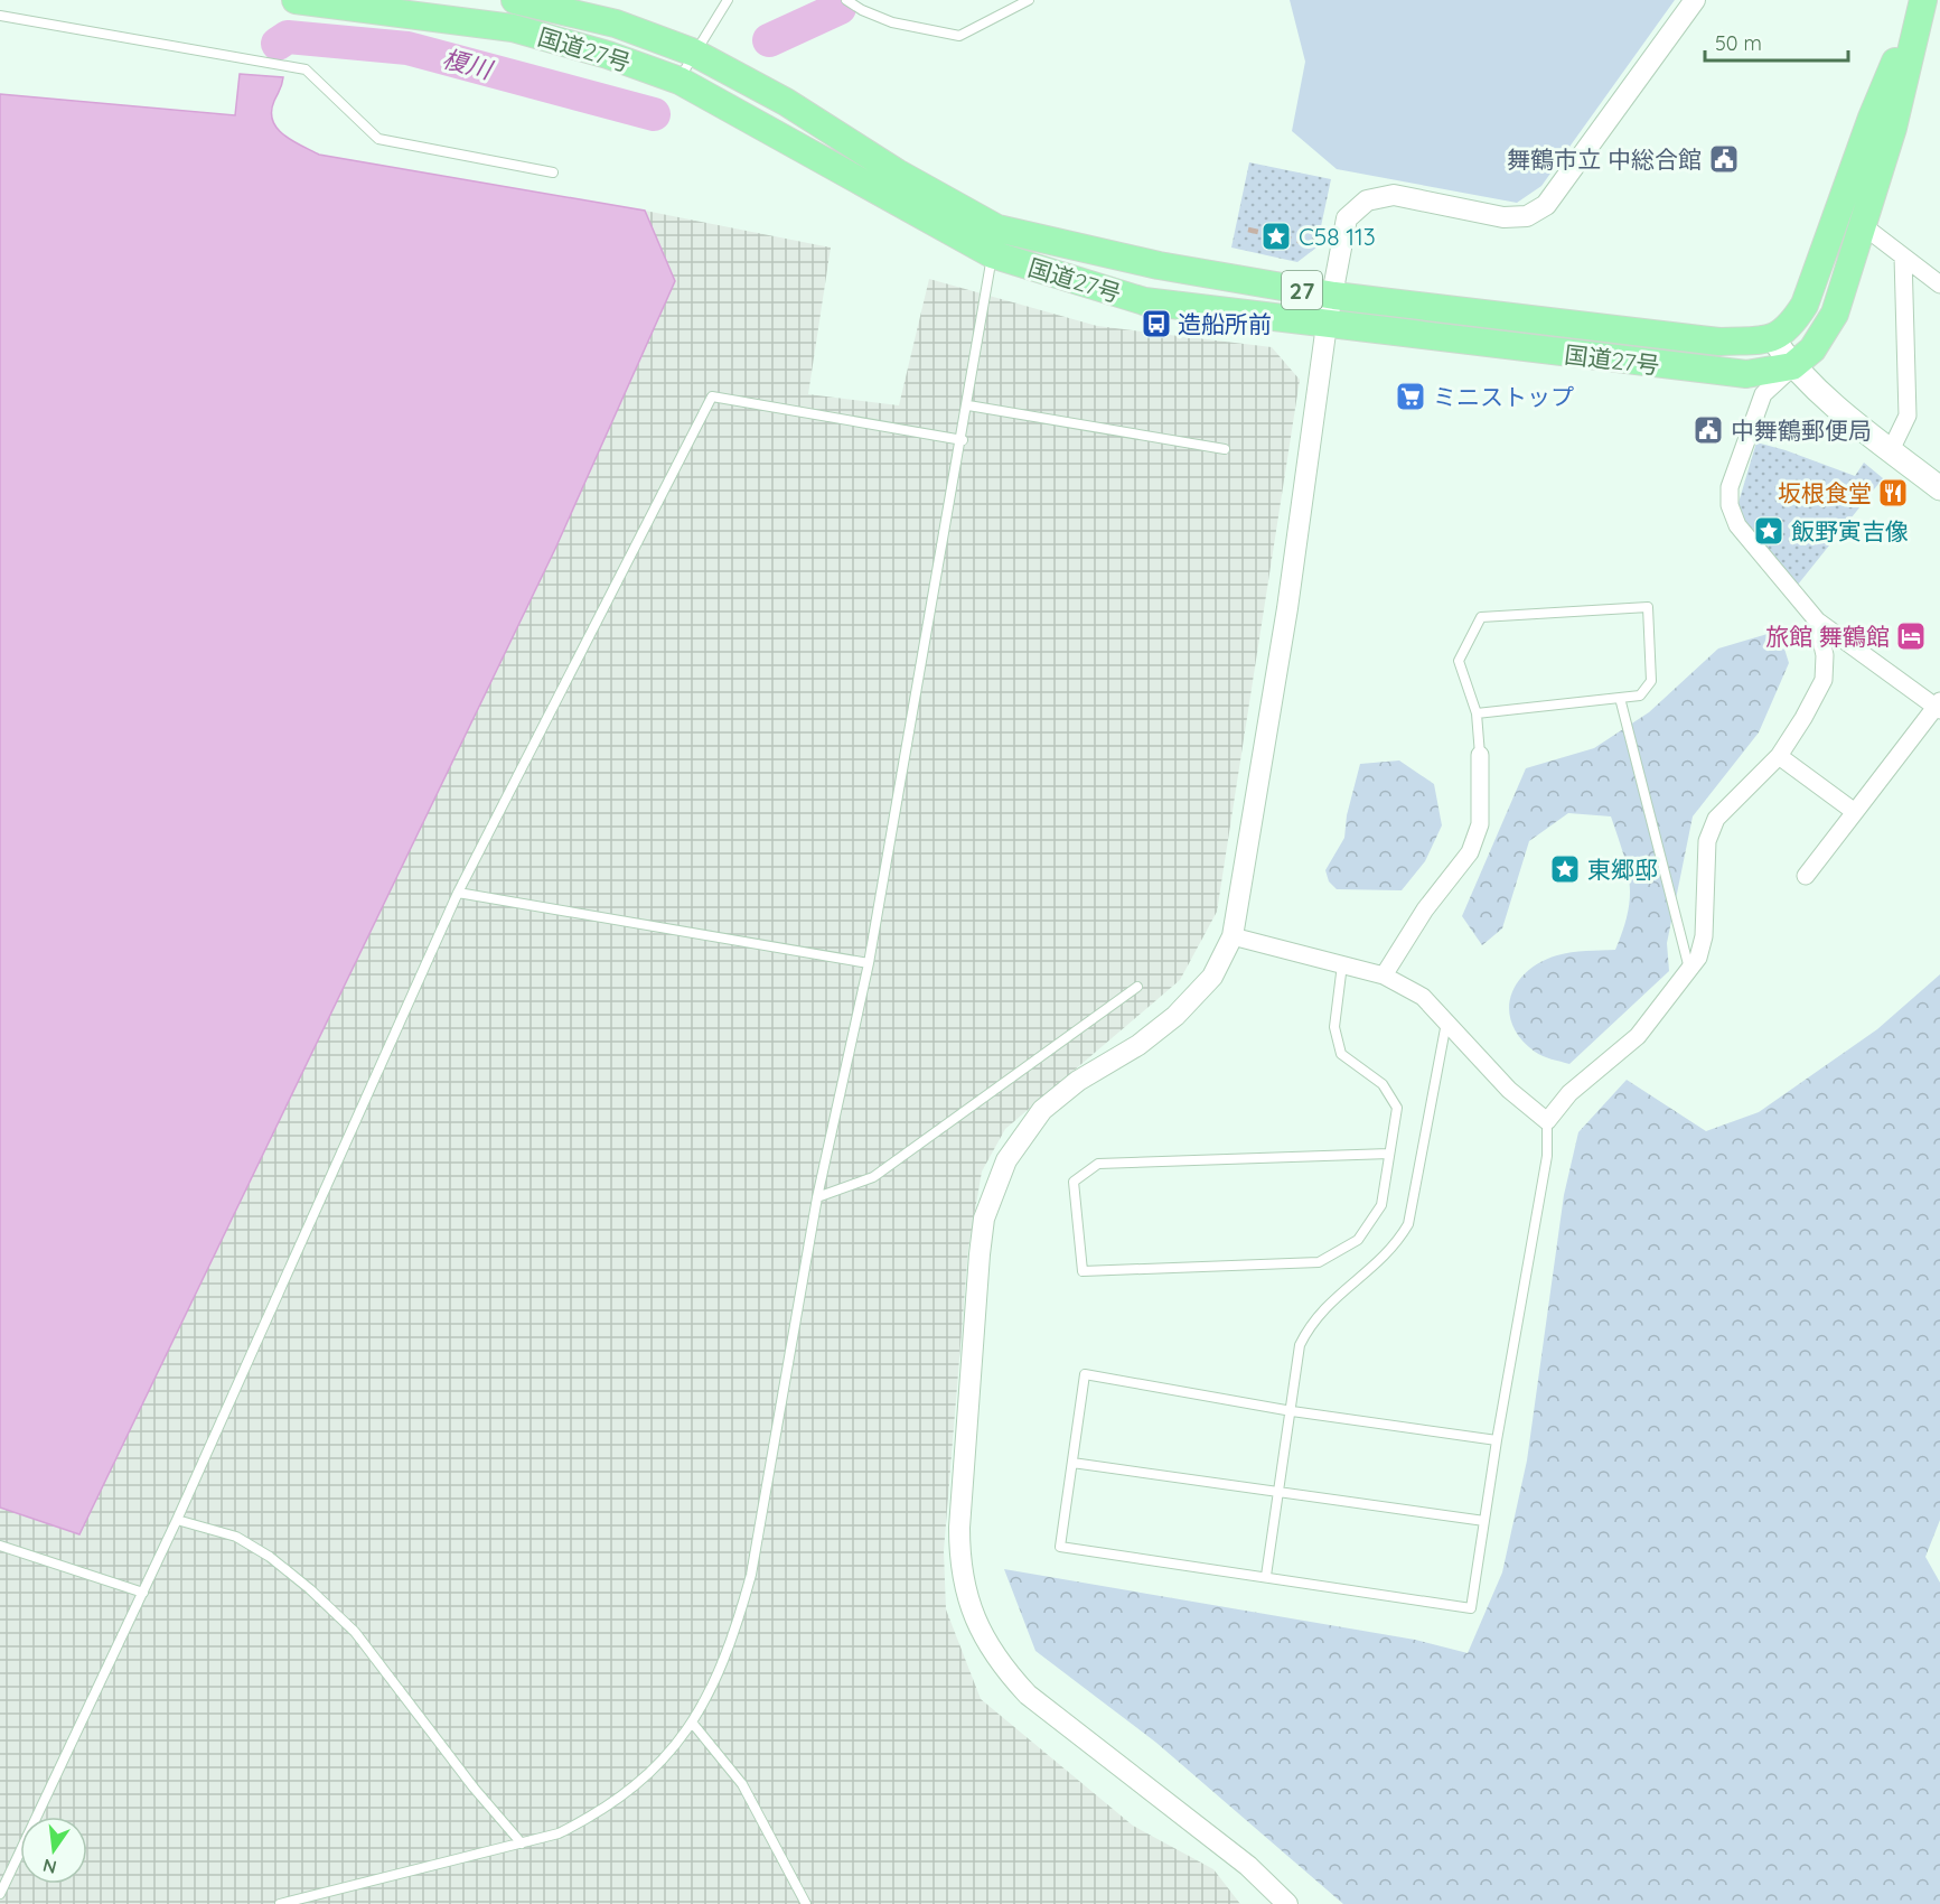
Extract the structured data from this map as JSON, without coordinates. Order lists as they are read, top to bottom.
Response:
{
  "streets": {
    "highway": ["国道27号", "27"]
  },
  "water": ["榎川"],
  "places": {
    "public building": ["舞鶴市立 中総合館", "中舞鶴郵便局"],
    "place": ["C58 113", "飯野寅吉像", "東郷邸"],
    "bus stop": ["造船所前"],
    "supermarket": ["ミニストップ"],
    "restaurant": ["坂根食堂"],
    "hotel": ["旅館 舞鶴館"]
  },
  "scale_bar": "50 m",
  "north": "bottom"
}
